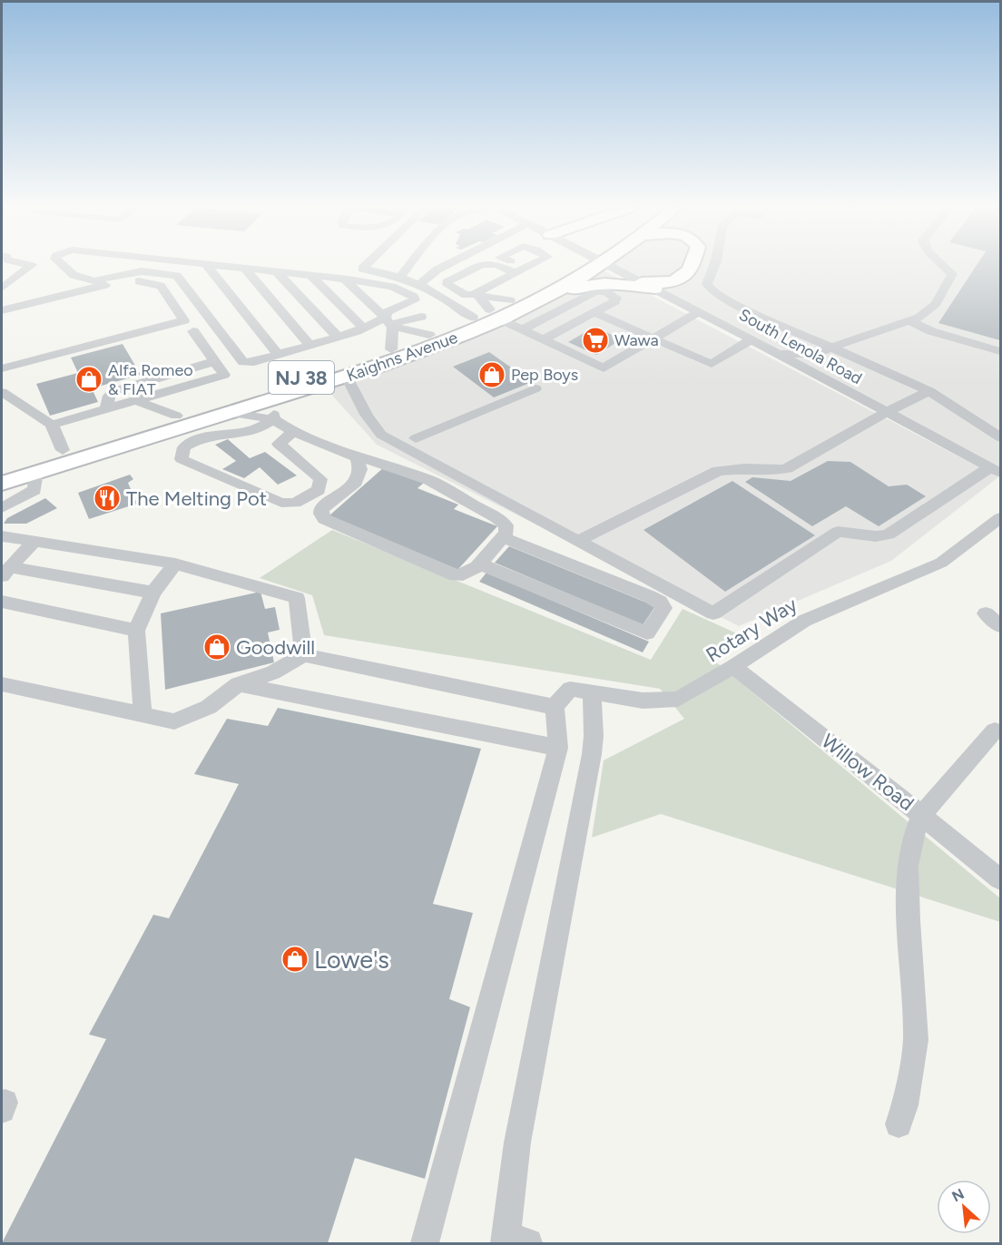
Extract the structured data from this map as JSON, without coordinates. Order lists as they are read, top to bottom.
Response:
{
  "streets": {
    "highway": ["Kaighns Avenue", "NJ 38"],
    "street": ["South Lenola Road", "Rotary Way", "Willow Road"]
  },
  "crossings": [
    ["Rotary Way", "Willow Road"]
  ],
  "places": {
    "supermarket": ["Wawa"],
    "shop": [
      "Pep Boys",
      "Alfa Romeo & FIAT",
      "Goodwill",
      "Lowe's"
    ],
    "restaurant": ["The Melting Pot"]
  },
  "north": "top left"
}
